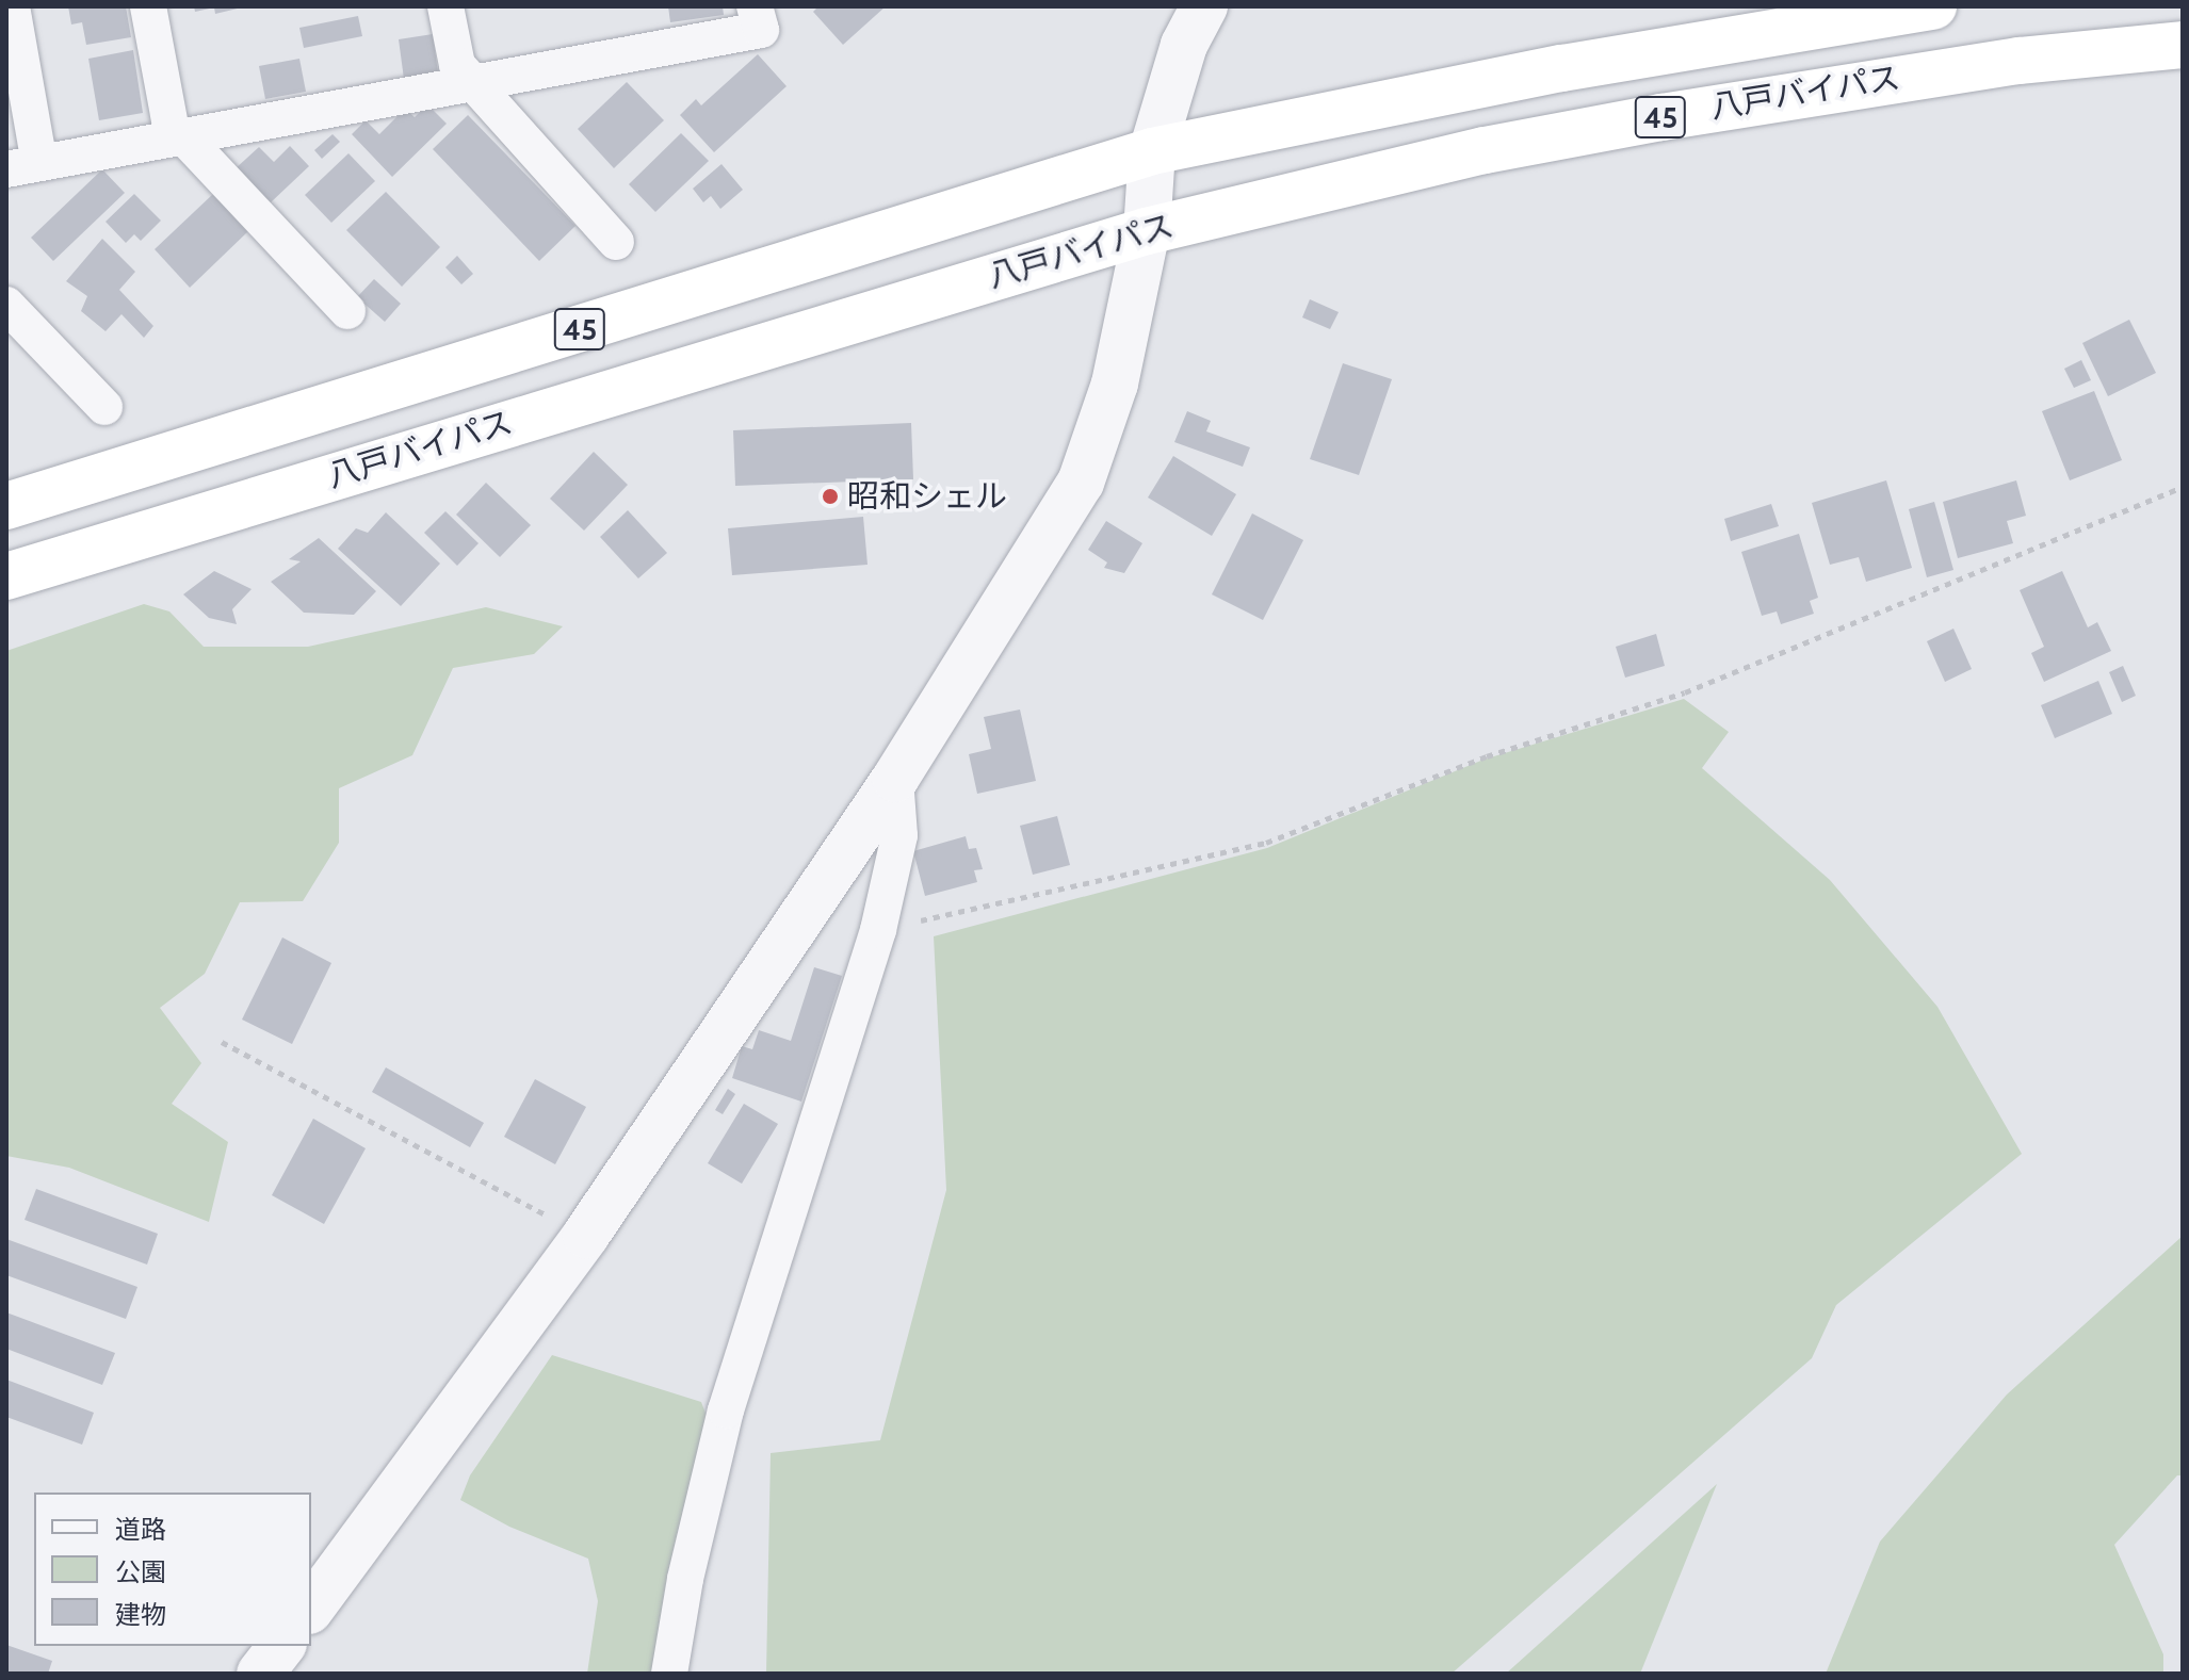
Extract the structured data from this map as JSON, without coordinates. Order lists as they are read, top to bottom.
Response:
{
  "streets": {
    "highway": ["八戸バイパス", "45"]
  },
  "places": ["昭和シェル"],
  "legend": ["道路", "公園", "建物"]
}
